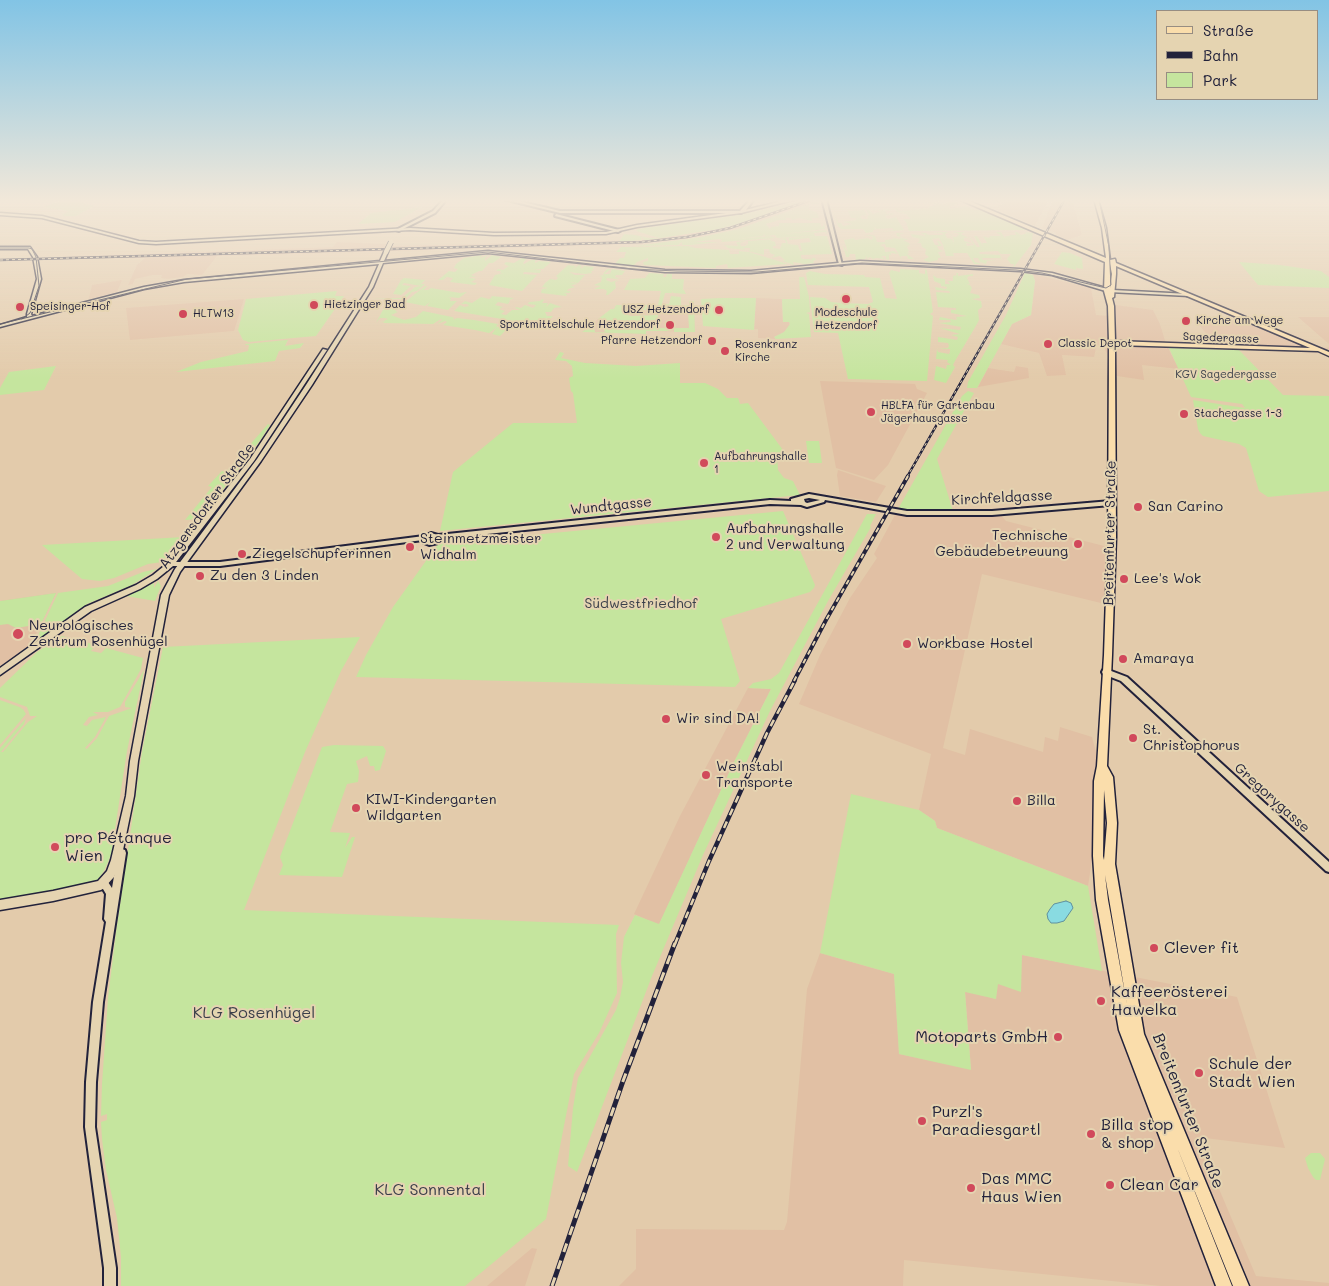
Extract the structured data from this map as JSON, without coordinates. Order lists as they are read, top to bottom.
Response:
{
  "streets": {
    "main road": ["Sagedergasse", "Atzgersdorfer Straße", "Breitenfurter Straße"],
    "street": ["Kirchfeldgasse", "Wundtgasse", "Gregorygasse"]
  },
  "crossings": [
    ["Sagedergasse", "Breitenfurter Straße"],
    ["Kirchfeldgasse", "Wundtgasse"],
    ["Kirchfeldgasse", "Breitenfurter Straße"],
    ["Atzgersdorfer Straße", "Wundtgasse"],
    ["Breitenfurter Straße", "Gregorygasse"]
  ],
  "parks": [
    "KGV Sagedergasse",
    "Südwestfriedhof",
    "KLG Rosenhügel",
    "KLG Sonnental"
  ],
  "places": [
    "Modeschule Hetzendorf",
    "Hietzinger Bad",
    "Speisinger-Hof",
    "USZ Hetzendorf",
    "HLTW13",
    "Kirche am Wege",
    "Sportmittelschule Hetzendorf",
    "Pfarre Hetzendorf",
    "Classic Depot",
    "Rosenkranz Kirche",
    "HBLFA für Gartenbau Jägerhausgasse",
    "Stachegasse 1-3",
    "Aufbahrungshalle 1",
    "San Carino",
    "Aufbahrungshalle 2 und Verwaltung",
    "Technische Gebäudebetreuung",
    "Steinmetzmeister Widhalm",
    "Ziegelschupferinnen",
    "Zu den 3 Linden",
    "Lee's Wok",
    "Neurologisches Zentrum Rosenhügel",
    "Workbase Hostel",
    "Amaraya",
    "Wir sind DA!",
    "St. Christophorus",
    "Weinstabl Transporte",
    "Billa",
    "KIWI-Kindergarten Wildgarten",
    "pro Pétanque Wien",
    "Clever fit",
    "Kaffeerösterei Hawelka",
    "Motoparts GmbH",
    "Schule der Stadt Wien",
    "Purzl's Paradiesgartl",
    "Billa stop & shop",
    "Clean Car",
    "Das MMC Haus Wien"
  ],
  "legend": ["Straße", "Bahn", "Park"]
}
